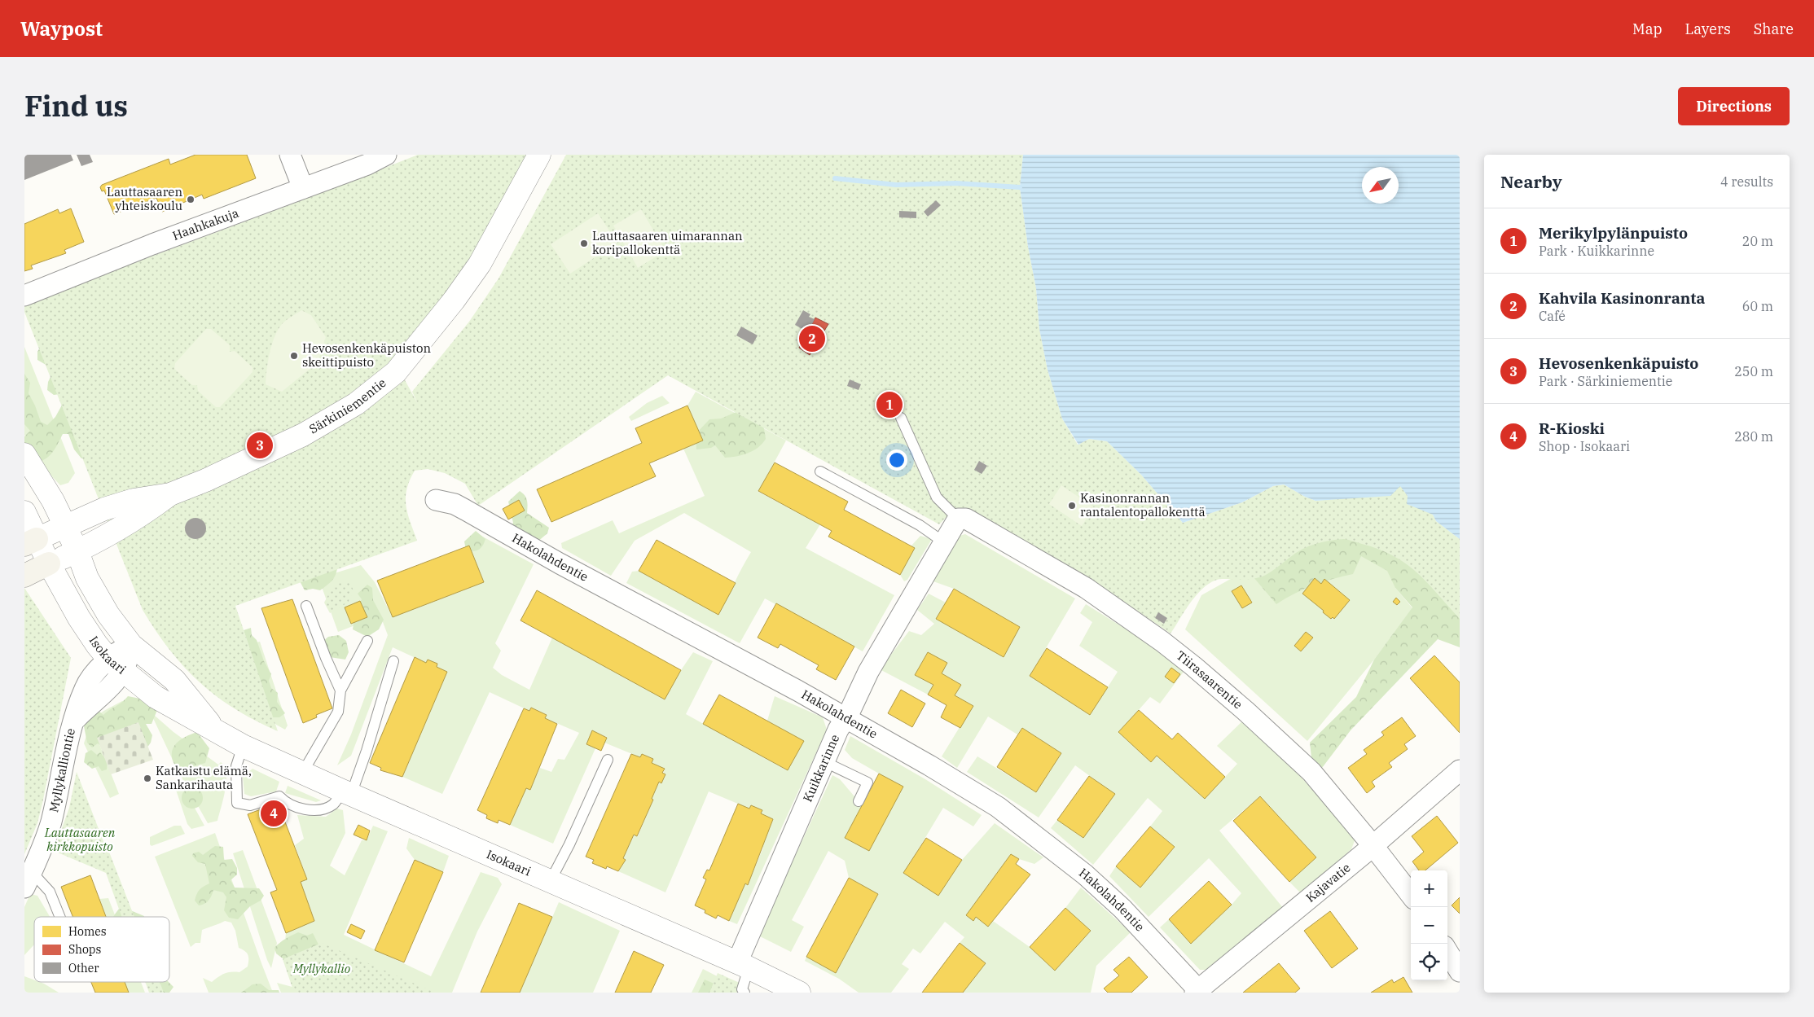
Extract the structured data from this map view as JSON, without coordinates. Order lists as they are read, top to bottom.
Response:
{
  "streets": {
    "main road": ["Särkiniementie"],
    "street": [
      "Haahkakuja",
      "Hakolahdentie",
      "Isokaari",
      "Tiirasaarentie",
      "Kuikkarinne",
      "Myllykalliontie",
      "Kajavatie"
    ]
  },
  "crossings": [
    ["Särkiniementie", "Isokaari"],
    ["Hakolahdentie", "Kuikkarinne"],
    ["Hakolahdentie", "Kajavatie"],
    ["Isokaari", "Kuikkarinne"],
    ["Isokaari", "Myllykalliontie"],
    ["Tiirasaarentie", "Kuikkarinne"],
    ["Tiirasaarentie", "Kajavatie"]
  ],
  "parks": ["Lauttasaaren kirkkopuisto", "Myllykallio"],
  "places": [
    "Lauttasaaren yhteiskoulu",
    "Lauttasaaren uimarannan koripallokenttä",
    "Hevosenkenkäpuiston skeittipuisto",
    "Kasinonrannan rantalentopallokenttä",
    "Katkaistu elämä, Sankarihauta"
  ],
  "legend": ["Homes", "Shops", "Other"],
  "north": "bottom left",
  "page": {
    "header": "Waypost",
    "nav": ["Map", "Layers", "Share"],
    "title": "Find us",
    "buttons": "Directions",
    "heading": ["Nearby", "4 results"],
    "list": [
      {
        "mark": "1",
        "name": "Merikylpylänpuisto",
        "note": "Park · Kuikkarinne",
        "value": "20 m"
      },
      {
        "mark": "2",
        "name": "Kahvila Kasinonranta",
        "note": "Café",
        "value": "60 m"
      },
      {
        "mark": "3",
        "name": "Hevosenkenkäpuisto",
        "note": "Park · Särkiniementie",
        "value": "250 m"
      },
      {
        "mark": "4",
        "name": "R-Kioski",
        "note": "Shop · Isokaari",
        "value": "280 m"
      }
    ],
    "pins": [
      "2",
      "1",
      "3",
      "4"
    ],
    "map_buttons": ["+", "−"]
  }
}
